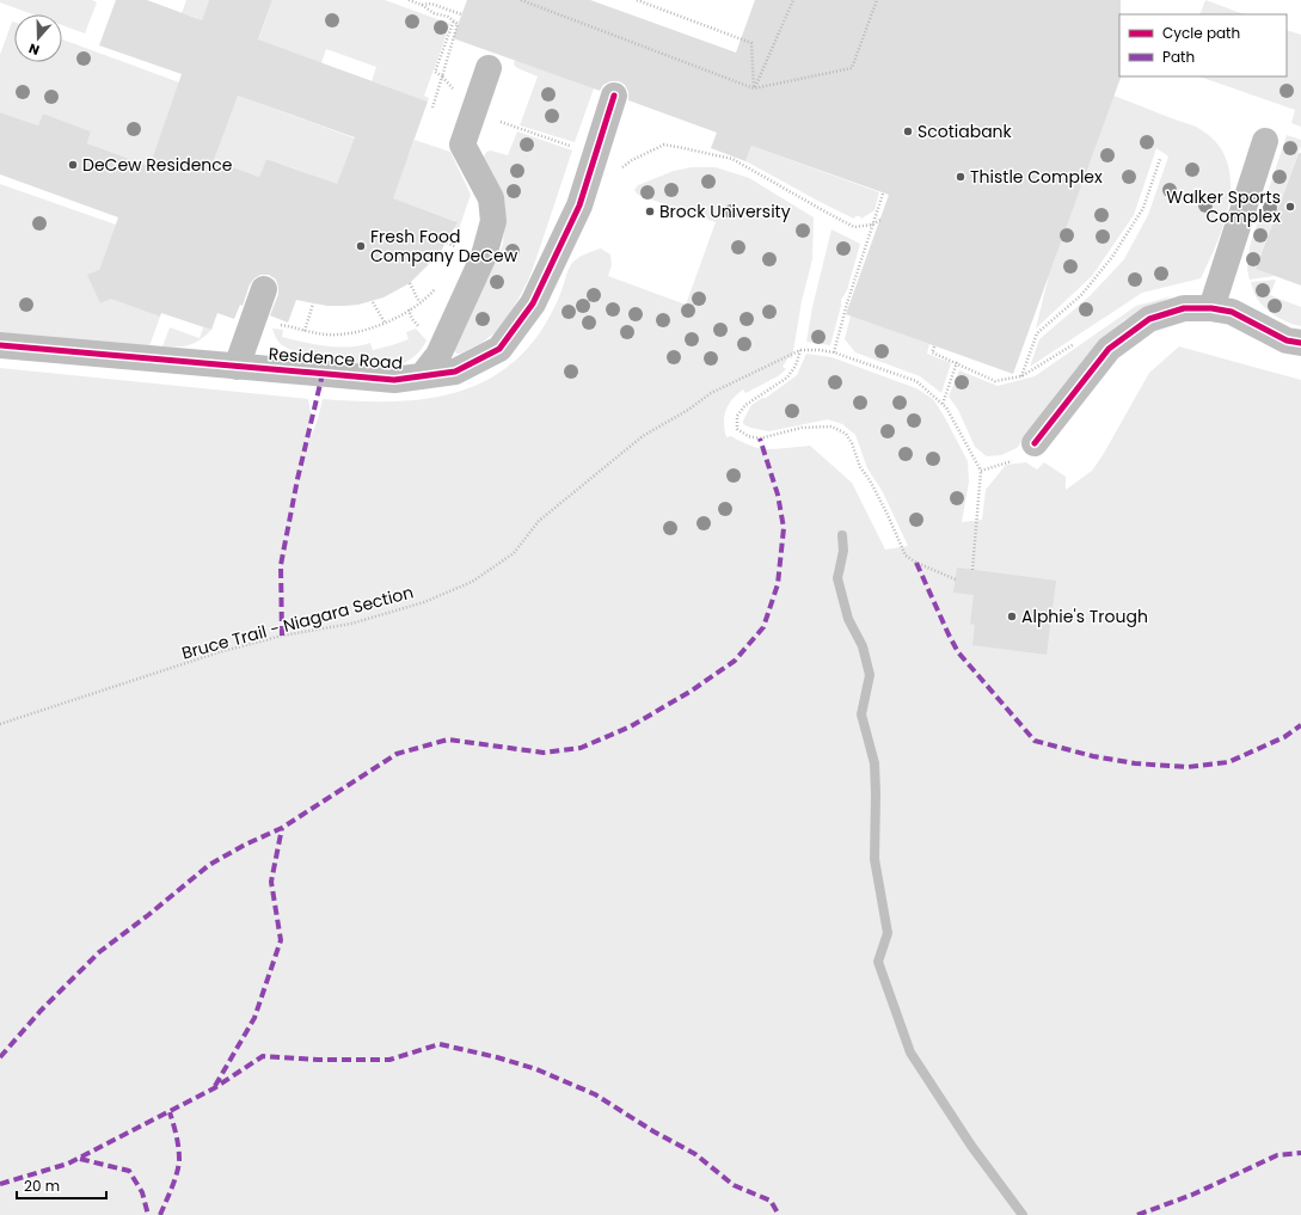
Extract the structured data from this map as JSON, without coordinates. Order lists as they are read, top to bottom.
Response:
{
  "streets": {
    "street": ["Residence Road"],
    "path": ["Bruce Trail - Niagara Section"]
  },
  "places": [
    "Scotiabank",
    "DeCew Residence",
    "Thistle Complex",
    "Walker Sports Complex",
    "Brock University",
    "Fresh Food Company DeCew",
    "Alphie's Trough"
  ],
  "legend": ["Cycle path", "Path"],
  "scale_bar": "20 m",
  "north": "bottom"
}
